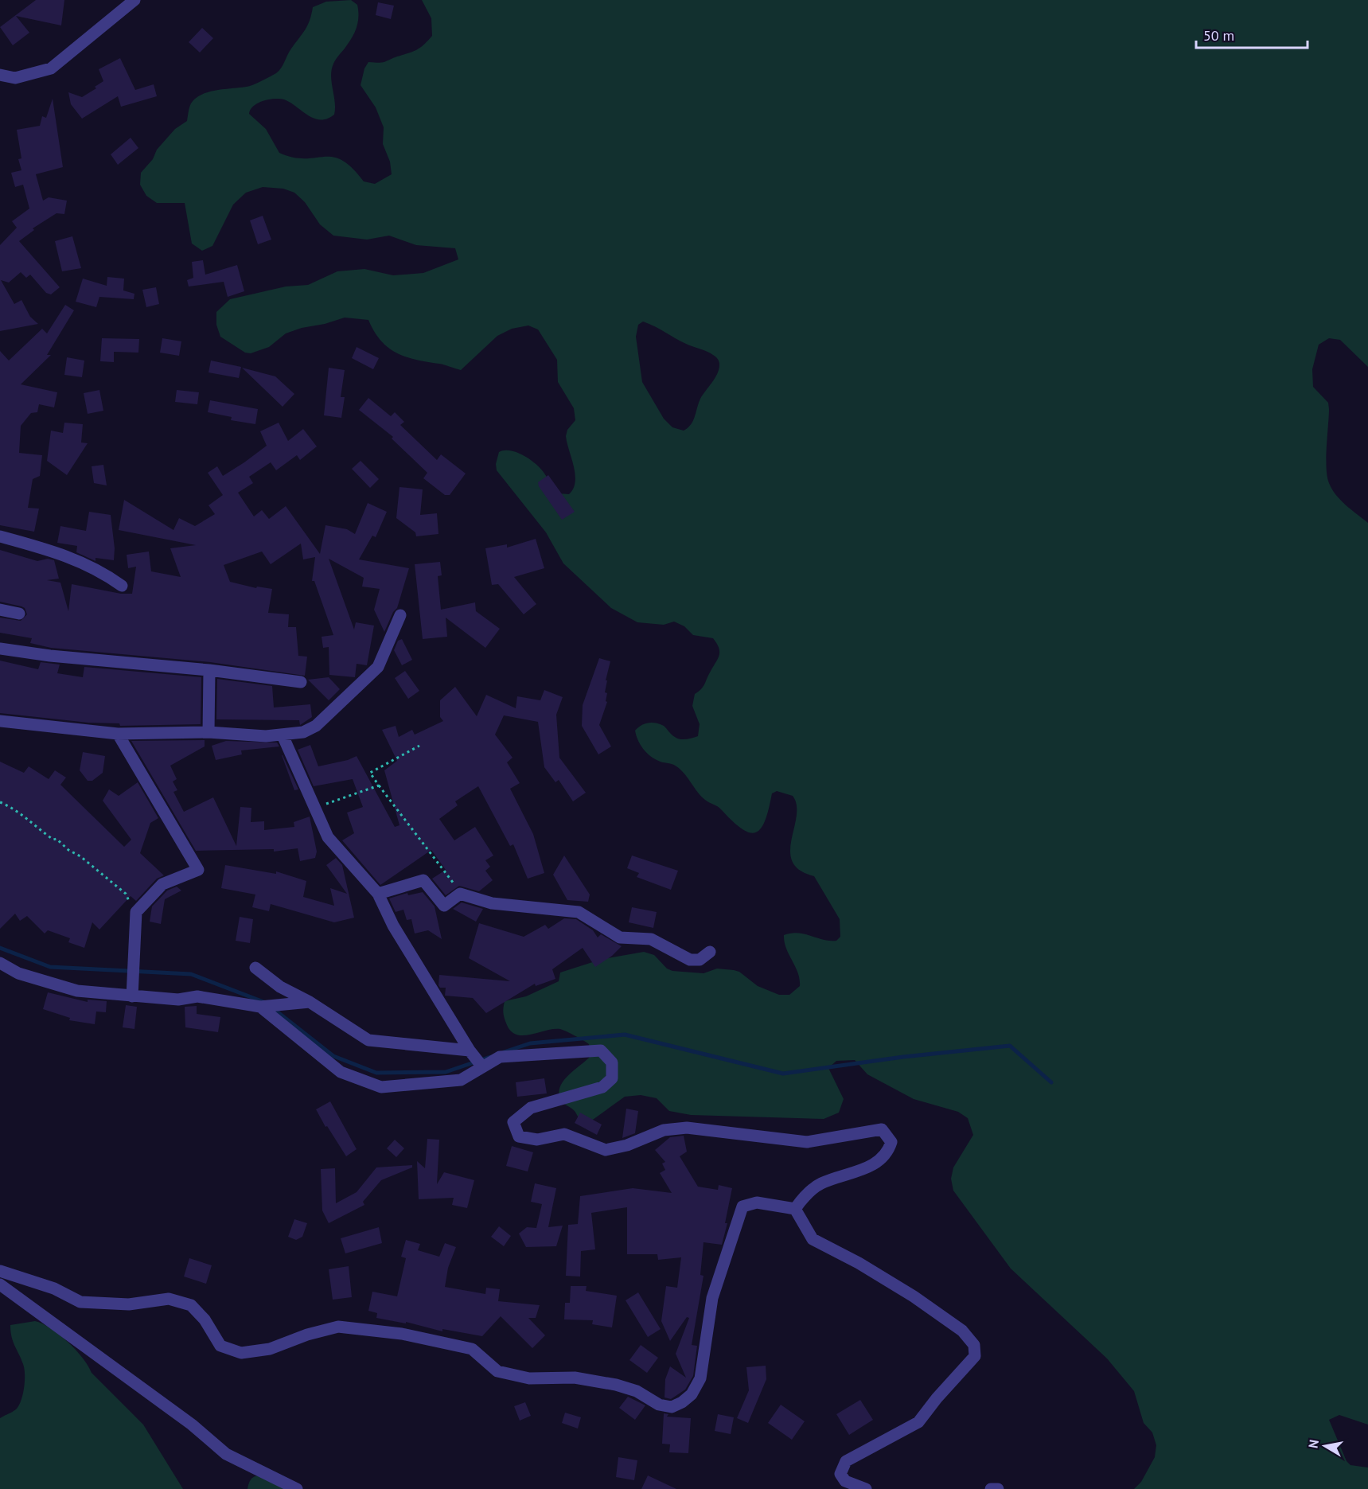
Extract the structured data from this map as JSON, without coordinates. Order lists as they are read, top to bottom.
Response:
{
  "scale_bar": "50 m",
  "north": "left"
}
